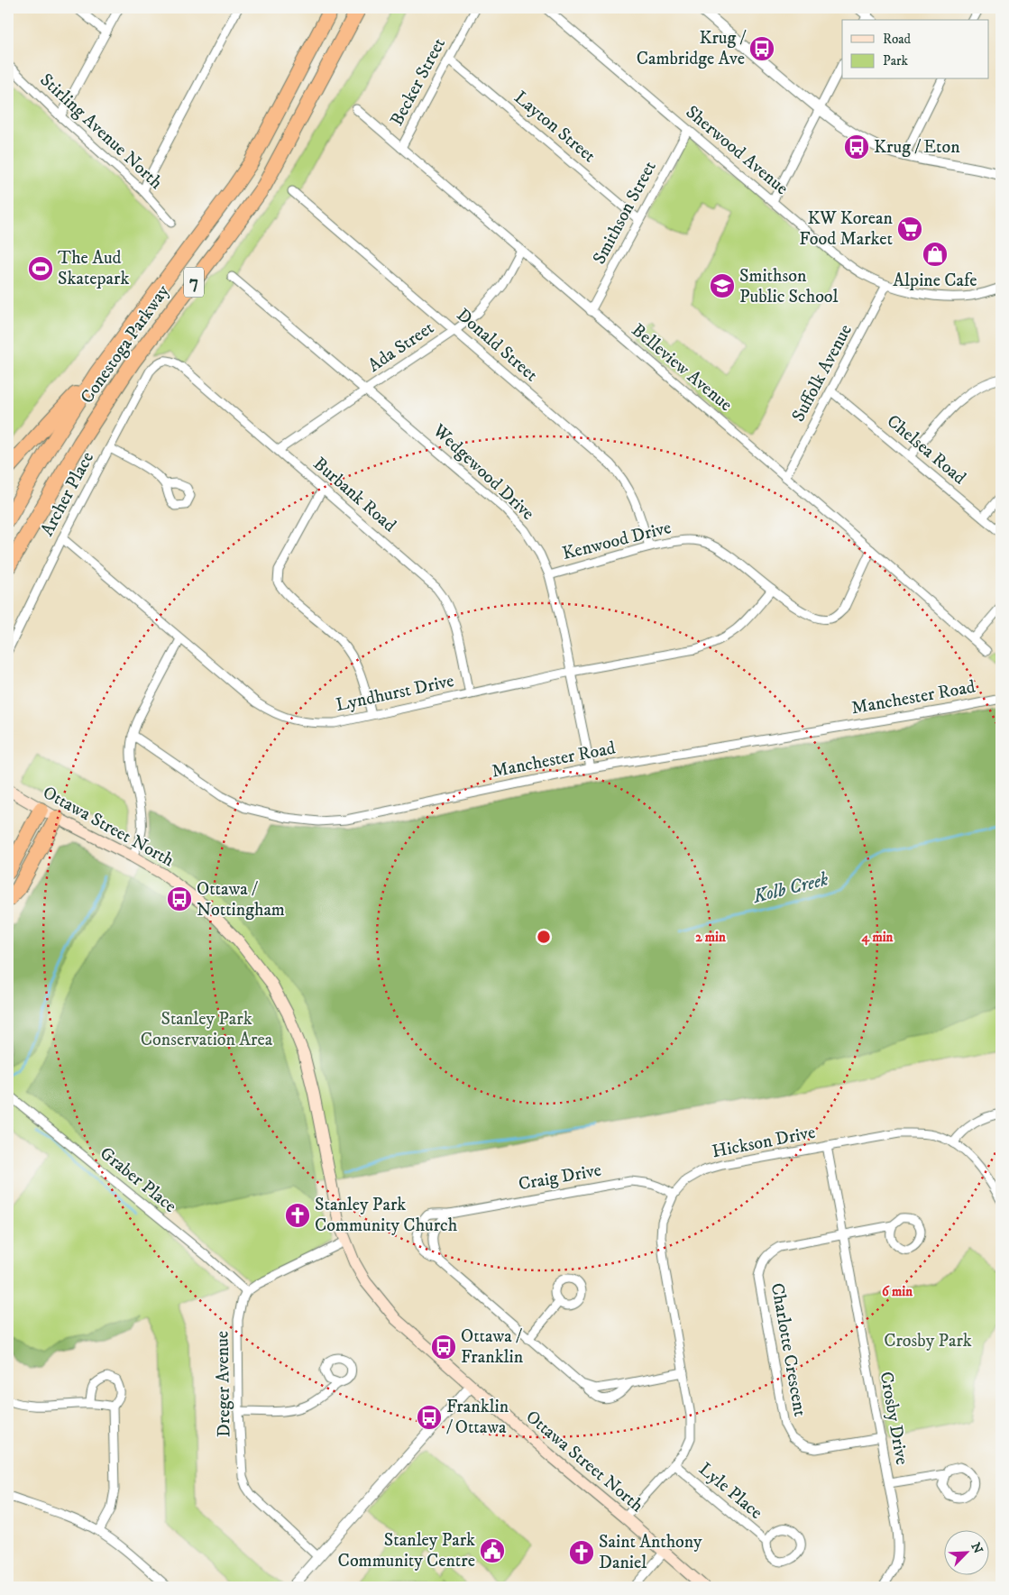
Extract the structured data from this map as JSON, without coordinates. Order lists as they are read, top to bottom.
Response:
{
  "streets": {
    "highway": ["7", "Conestoga Parkway"],
    "main road": ["Ottawa Street North"],
    "street": [
      "Becker Street",
      "Layton Street",
      "Stirling Avenue North",
      "Sherwood Avenue",
      "Smithson Street",
      "Donald Street",
      "Ada Street",
      "Belleview Avenue",
      "Suffolk Avenue",
      "Chelsea Road",
      "Wedgewood Drive",
      "Archer Place",
      "Burbank Road",
      "Kenwood Drive",
      "Lyndhurst Drive",
      "Manchester Road",
      "Hickson Drive",
      "Craig Drive",
      "Graber Place",
      "Charlotte Crescent",
      "Dreger Avenue",
      "Crosby Drive",
      "Lyle Place"
    ]
  },
  "crossings": [
    ["Becker Street", "Layton Street"],
    ["Becker Street", "Belleview Avenue"],
    ["Layton Street", "Smithson Street"],
    ["Sherwood Avenue", "Smithson Street"],
    ["Sherwood Avenue", "Suffolk Avenue"],
    ["Smithson Street", "Belleview Avenue"],
    ["Donald Street", "Ada Street"],
    ["Donald Street", "Kenwood Drive"],
    ["Ada Street", "Belleview Avenue"],
    ["Ada Street", "Wedgewood Drive"],
    ["Ada Street", "Burbank Road"],
    ["Belleview Avenue", "Suffolk Avenue"],
    ["Belleview Avenue", "Kenwood Drive"],
    ["Suffolk Avenue", "Chelsea Road"],
    ["Wedgewood Drive", "Kenwood Drive"],
    ["Wedgewood Drive", "Lyndhurst Drive"],
    ["Wedgewood Drive", "Manchester Road"],
    ["Archer Place", "Burbank Road"],
    ["Archer Place", "Lyndhurst Drive"],
    ["Burbank Road", "Lyndhurst Drive"],
    ["Kenwood Drive", "Lyndhurst Drive"],
    ["Ottawa Street North", "Hickson Drive"],
    ["Hickson Drive", "Craig Drive"],
    ["Hickson Drive", "Crosby Drive"],
    ["Hickson Drive", "Lyle Place"],
    ["Graber Place", "Dreger Avenue"],
    ["Charlotte Crescent", "Crosby Drive"]
  ],
  "water": ["Kolb Creek"],
  "parks": ["Stanley Park Conservation Area", "Crosby Park"],
  "places": {
    "bus stop": [
      "Krug / Cambridge Ave",
      "Krug / Eton",
      "Ottawa / Nottingham",
      "Ottawa / Franklin",
      "Franklin / Ottawa"
    ],
    "supermarket": ["KW Korean Food Market"],
    "shop": ["Alpine Cafe"],
    "sports": ["The Aud Skatepark"],
    "school or university": ["Smithson Public School"],
    "church": ["Stanley Park Community Church", "Saint Anthony Daniel"],
    "public building": ["Stanley Park Community Centre"]
  },
  "legend": ["Road", "Park"],
  "north": "top right",
  "rings": ["2 min", "4 min", "6 min"]
}
